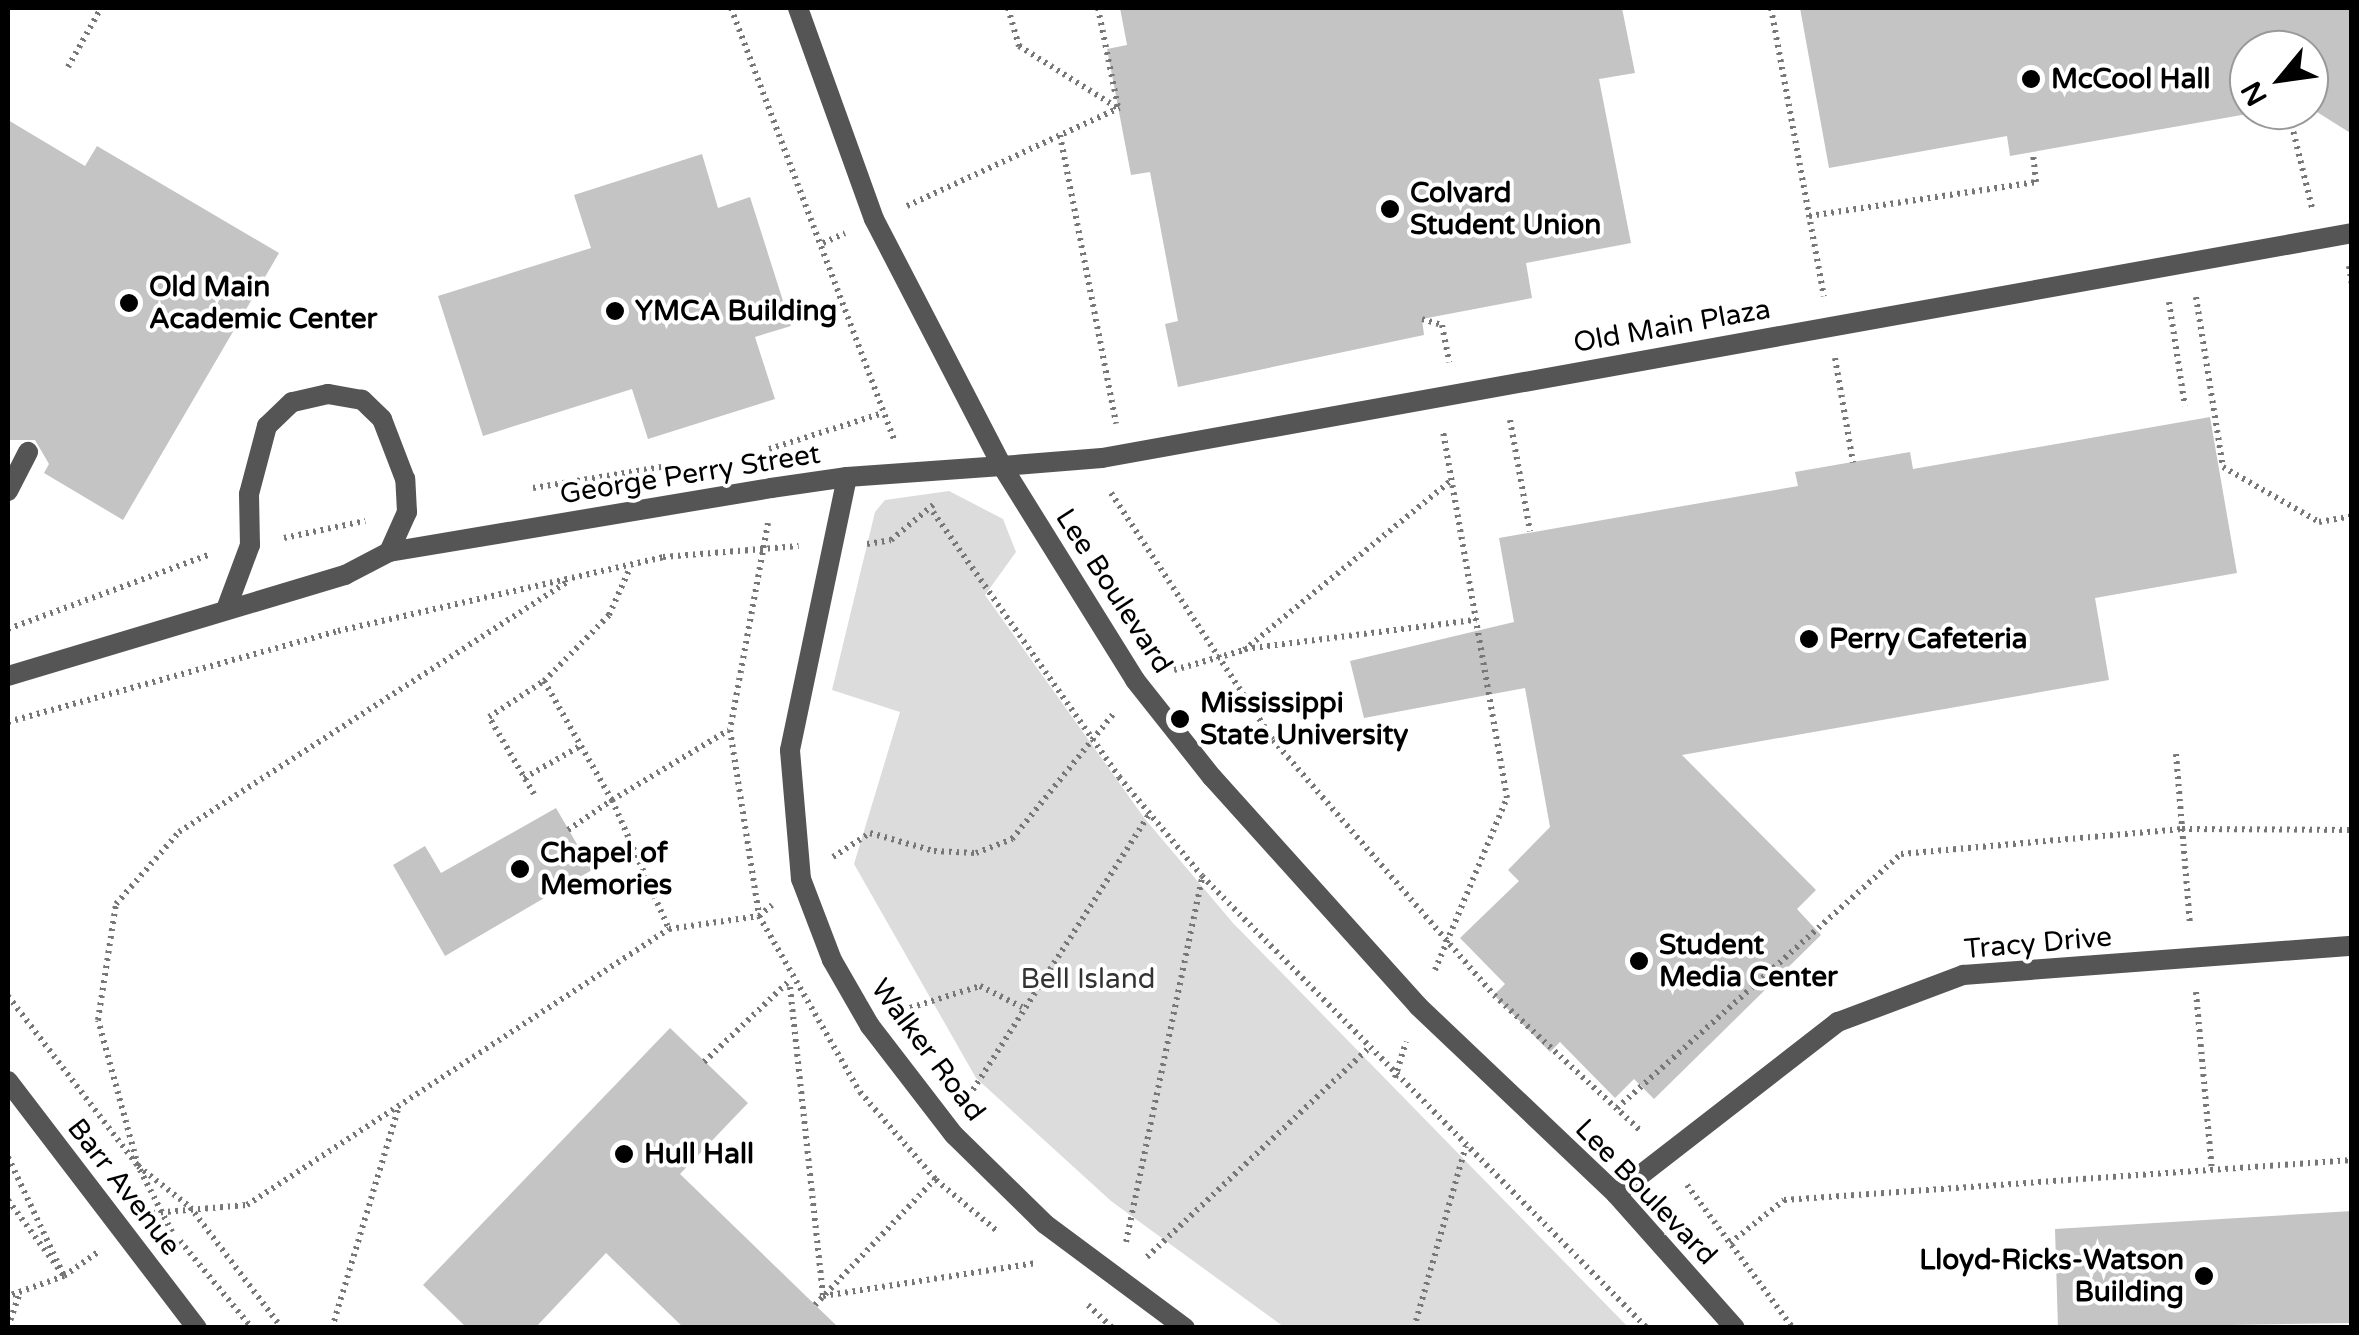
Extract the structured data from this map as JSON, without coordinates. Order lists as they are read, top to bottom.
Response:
{
  "streets": {
    "street": [
      "Old Main Plaza",
      "George Perry Street",
      "Lee Boulevard",
      "Tracy Drive",
      "Walker Road",
      "Barr Avenue"
    ]
  },
  "crossings": [
    ["Old Main Plaza", "George Perry Street"],
    ["Old Main Plaza", "Lee Boulevard"],
    ["George Perry Street", "Lee Boulevard"],
    ["George Perry Street", "Walker Road"],
    ["Lee Boulevard", "Tracy Drive"]
  ],
  "parks": ["Bell Island"],
  "places": [
    "McCool Hall",
    "Colvard Student Union",
    "Old Main Academic Center",
    "YMCA Building",
    "Perry Cafeteria",
    "Mississippi State University",
    "Chapel of Memories",
    "Student Media Center",
    "Hull Hall",
    "Lloyd-Ricks-Watson Building"
  ],
  "north": "bottom left"
}
